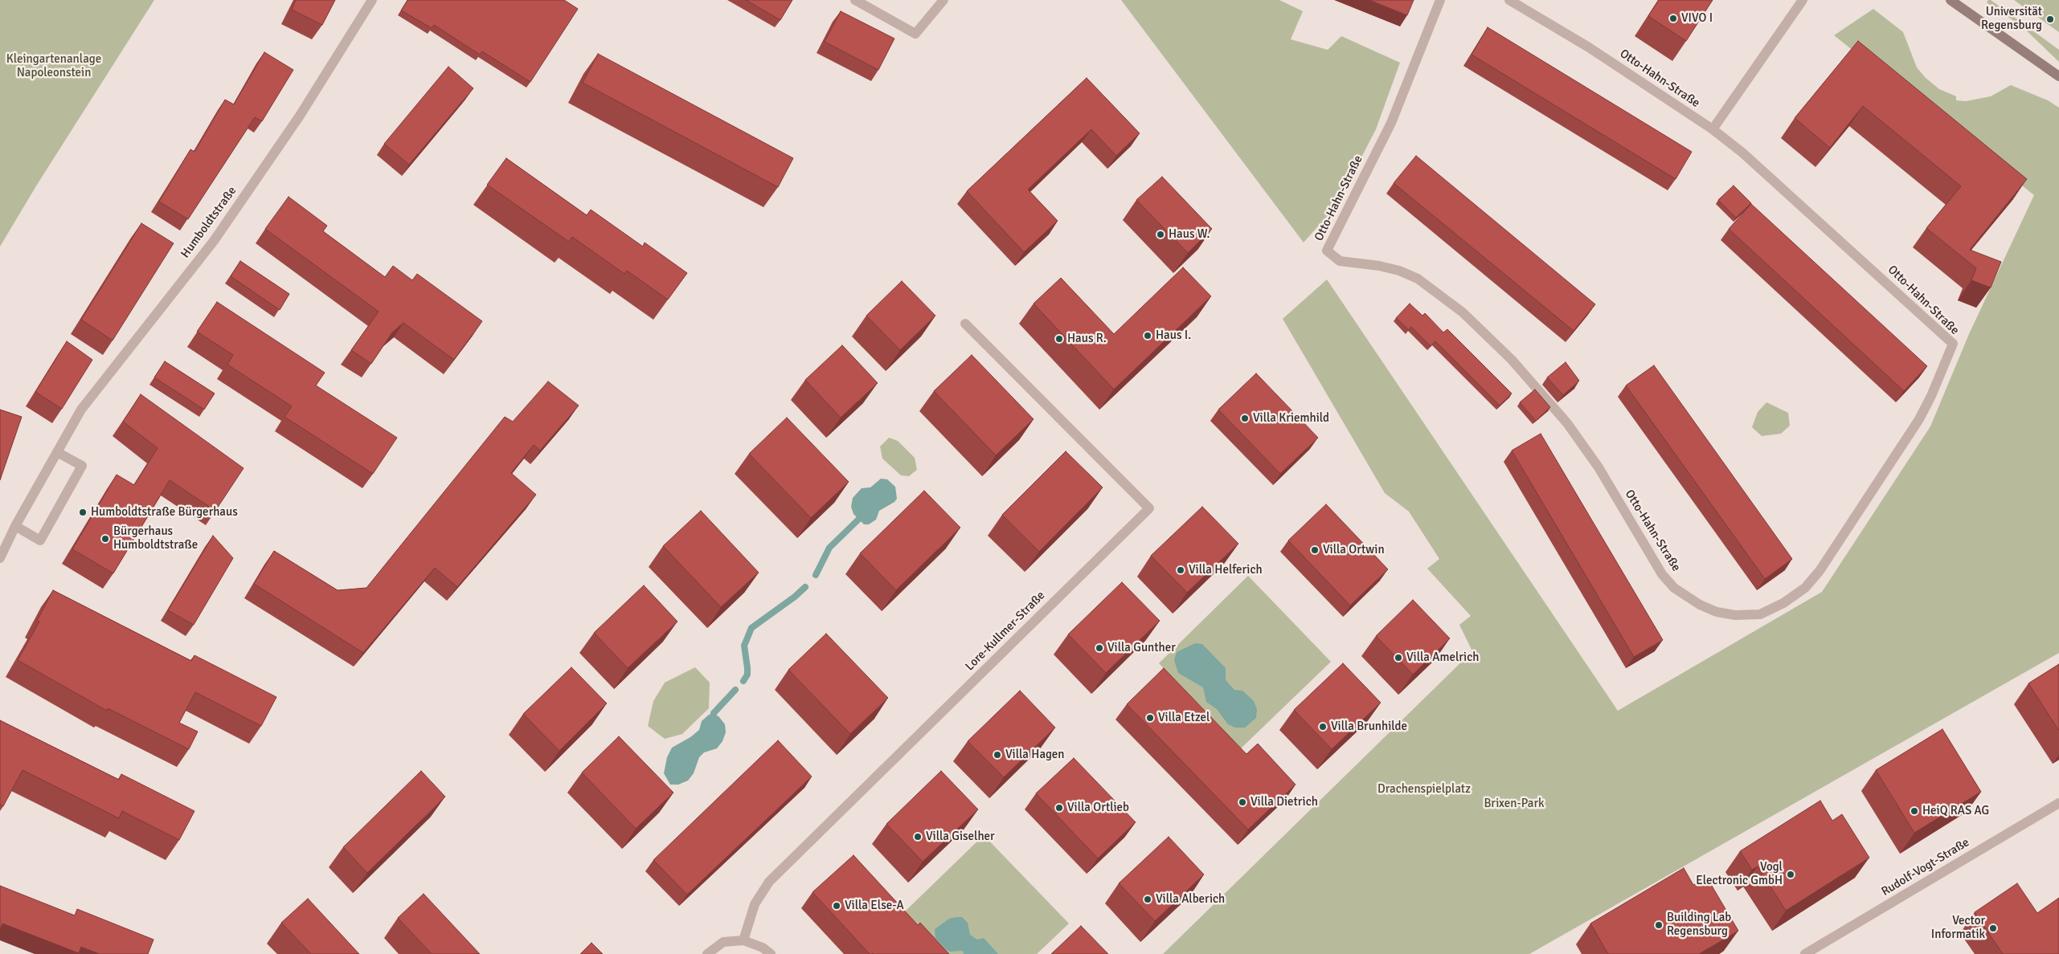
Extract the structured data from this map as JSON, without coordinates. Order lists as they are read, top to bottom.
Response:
{
  "streets": {
    "street": [
      "Otto-Hahn-Straße",
      "Humboldtstraße",
      "Lore-Kullmer-Straße",
      "Rudolf-Vogt-Straße"
    ]
  },
  "parks": ["Kleingartenanlage Napoleonstein", "Drachenspielplatz", "Brixen-Park"],
  "places": [
    "VIVO I",
    "Universität Regensburg",
    "Haus W.",
    "Haus I.",
    "Haus R.",
    "Villa Kriemhild",
    "Humboldtstraße Bürgerhaus",
    "Bürgerhaus Humboldtstraße",
    "Villa Ortwin",
    "Villa Helferich",
    "Villa Gunther",
    "Villa Amelrich",
    "Villa Etzel",
    "Villa Brunhilde",
    "Villa Hagen",
    "Villa Dietrich",
    "Villa Ortlieb",
    "HeiQ RAS AG",
    "Villa Giselher",
    "Vogl Electronic GmbH",
    "Villa Alberich",
    "Villa Else-A",
    "Building Lab Regensburg",
    "Vector Informatik"
  ]
}
